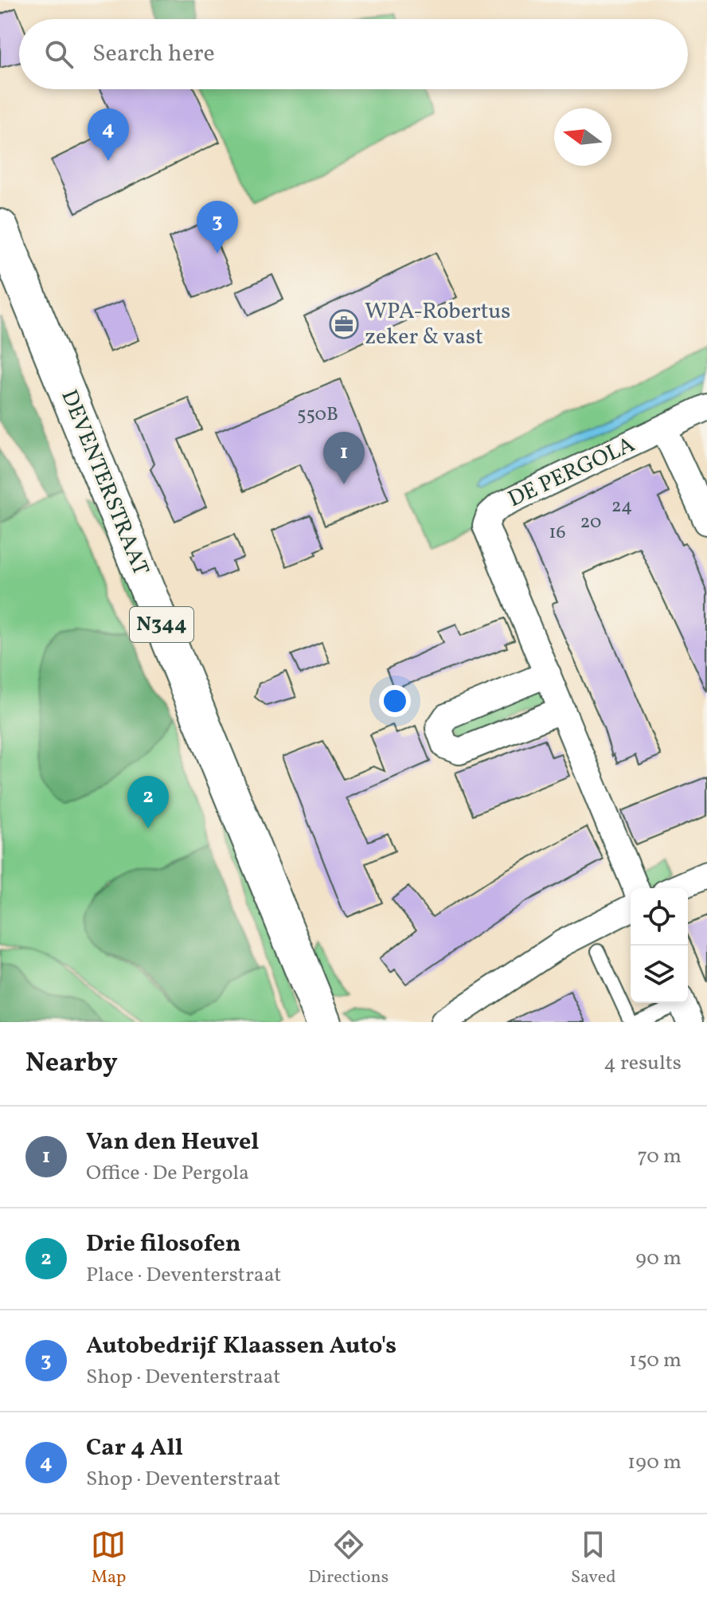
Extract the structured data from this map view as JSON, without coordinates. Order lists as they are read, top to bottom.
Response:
{
  "streets": {
    "main road": ["DEVENTERSTRAAT", "N344"],
    "street": ["DE PERGOLA"]
  },
  "places": {
    "office": ["WPA-Robertus zeker & vast"]
  },
  "house_numbers": [
    "550B",
    "24",
    "20",
    "16"
  ],
  "north": "left",
  "page": {
    "search": "Search here",
    "pins": [
      "4",
      "3",
      "1",
      "2"
    ],
    "heading": ["Nearby", "4 results"],
    "list": [
      {
        "mark": "1",
        "name": "Van den Heuvel",
        "note": "Office · De Pergola",
        "value": "70 m"
      },
      {
        "mark": "2",
        "name": "Drie filosofen",
        "note": "Place · Deventerstraat",
        "value": "90 m"
      },
      {
        "mark": "3",
        "name": "Autobedrijf Klaassen Auto's",
        "note": "Shop · Deventerstraat",
        "value": "150 m"
      },
      {
        "mark": "4",
        "name": "Car 4 All",
        "note": "Shop · Deventerstraat",
        "value": "190 m"
      }
    ],
    "nav": ["Map", "Directions", "Saved"]
  }
}
